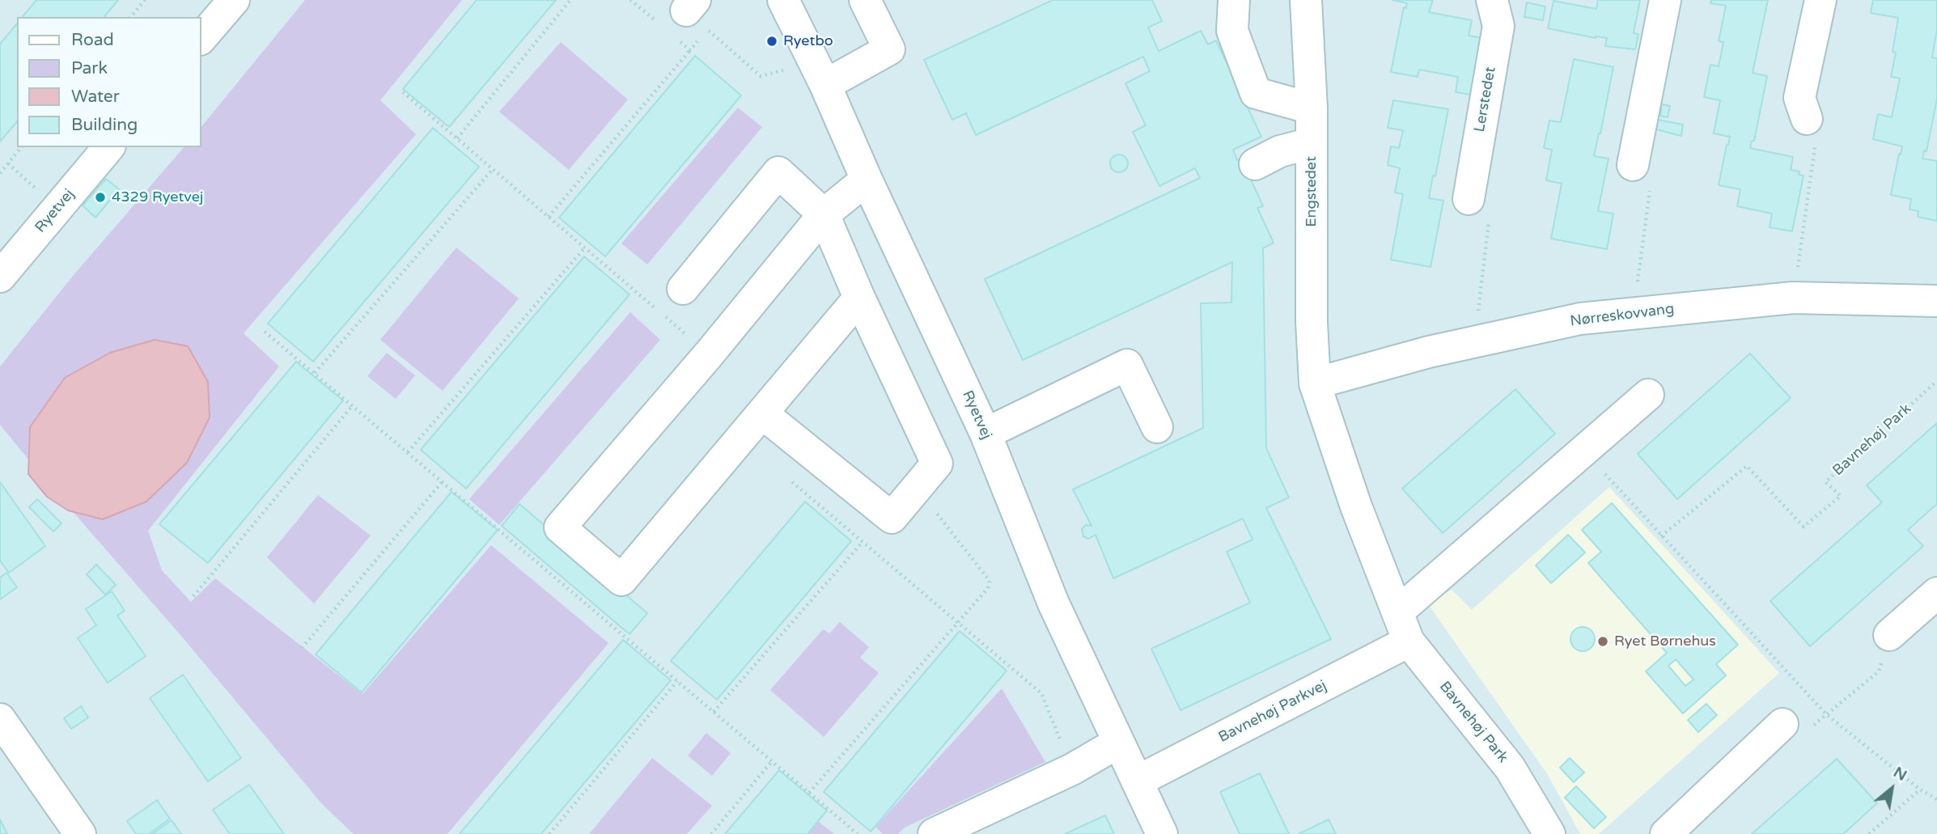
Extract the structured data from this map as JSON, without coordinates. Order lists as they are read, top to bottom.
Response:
{
  "streets": {
    "street": [
      "Lerstedet",
      "Engstedet",
      "Ryetvej",
      "Nørreskovvang",
      "Bavnehøj Park",
      "Bavnehøj Parkvej"
    ]
  },
  "crossings": [
    ["Engstedet", "Nørreskovvang"],
    ["Engstedet", "Bavnehøj Park"],
    ["Ryetvej", "Bavnehøj Parkvej"],
    ["Nørreskovvang", "Bavnehøj Park"],
    ["Bavnehøj Park", "Bavnehøj Parkvej"]
  ],
  "places": ["Ryetbo", "4329 Ryetvej", "Ryet Børnehus"],
  "legend": [
    "Road",
    "Park",
    "Water",
    "Building"
  ],
  "north": "top right"
}
